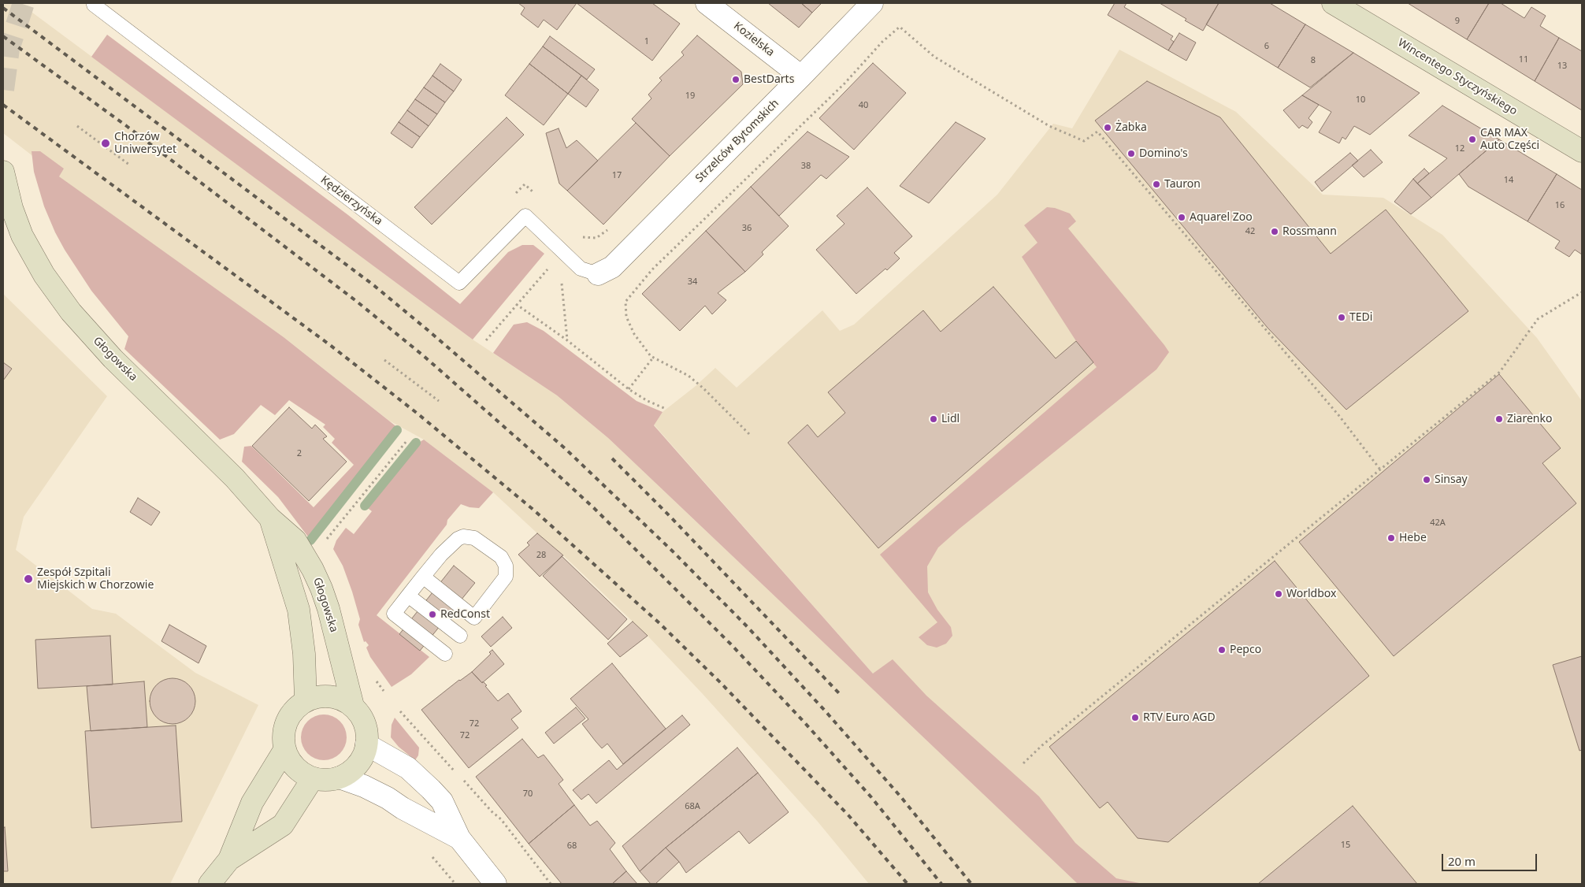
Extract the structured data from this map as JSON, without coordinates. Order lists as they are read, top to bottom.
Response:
{
  "streets": {
    "street": [
      "Kozielska",
      "Wincentego Styczyńskiego",
      "Strzelców Bytomskich",
      "Głogowska"
    ],
    "lane": ["Kędzierzyńska"]
  },
  "crossings": [
    ["Kozielska", "Strzelców Bytomskich"],
    ["Strzelców Bytomskich", "Kędzierzyńska"]
  ],
  "places": [
    "BestDarts",
    "Żabka",
    "CAR MAX Auto Części",
    "Chorzów Uniwersytet",
    "Domino's",
    "Tauron",
    "Aquarel Zoo",
    "Rossmann",
    "TEDi",
    "Lidl",
    "Ziarenko",
    "Sinsay",
    "Hebe",
    "Zespół Szpitali Miejskich w Chorzowie",
    "Worldbox",
    "RedConst",
    "Pepco",
    "RTV Euro AGD"
  ],
  "house_numbers": [
    "9",
    "1",
    "6",
    "11",
    "8",
    "13",
    "19",
    "10",
    "40",
    "12",
    "38",
    "17",
    "14",
    "16",
    "36",
    "42",
    "34",
    "2",
    "42A",
    "28",
    "72",
    "72",
    "70",
    "68A",
    "15",
    "68"
  ],
  "scale_bar": "20 m"
}
